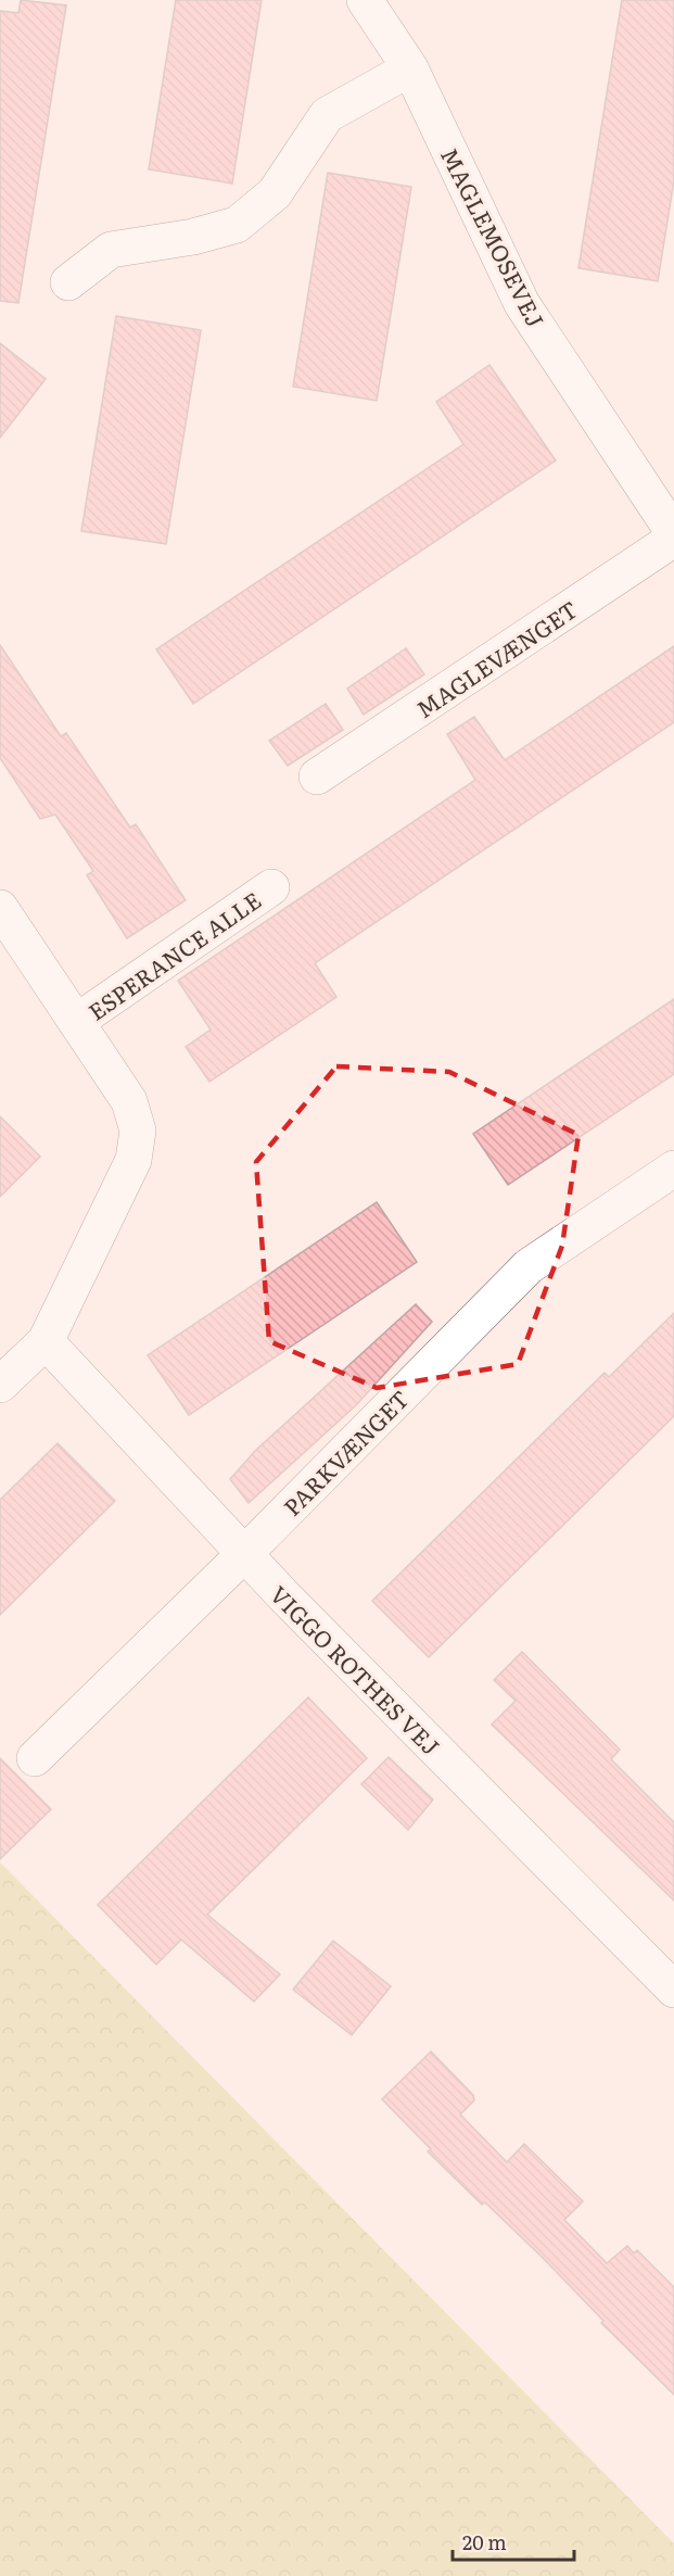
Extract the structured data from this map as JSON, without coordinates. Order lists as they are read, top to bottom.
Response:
{
  "streets": {
    "street": [
      "MAGLEMOSEVEJ",
      "MAGLEVÆNGET",
      "ESPERANCE ALLE",
      "PARKVÆNGET",
      "VIGGO ROTHES VEJ"
    ]
  },
  "crossings": [
    ["ESPERANCE ALLE", "VIGGO ROTHES VEJ"],
    ["PARKVÆNGET", "VIGGO ROTHES VEJ"]
  ],
  "scale_bar": "20 m"
}
